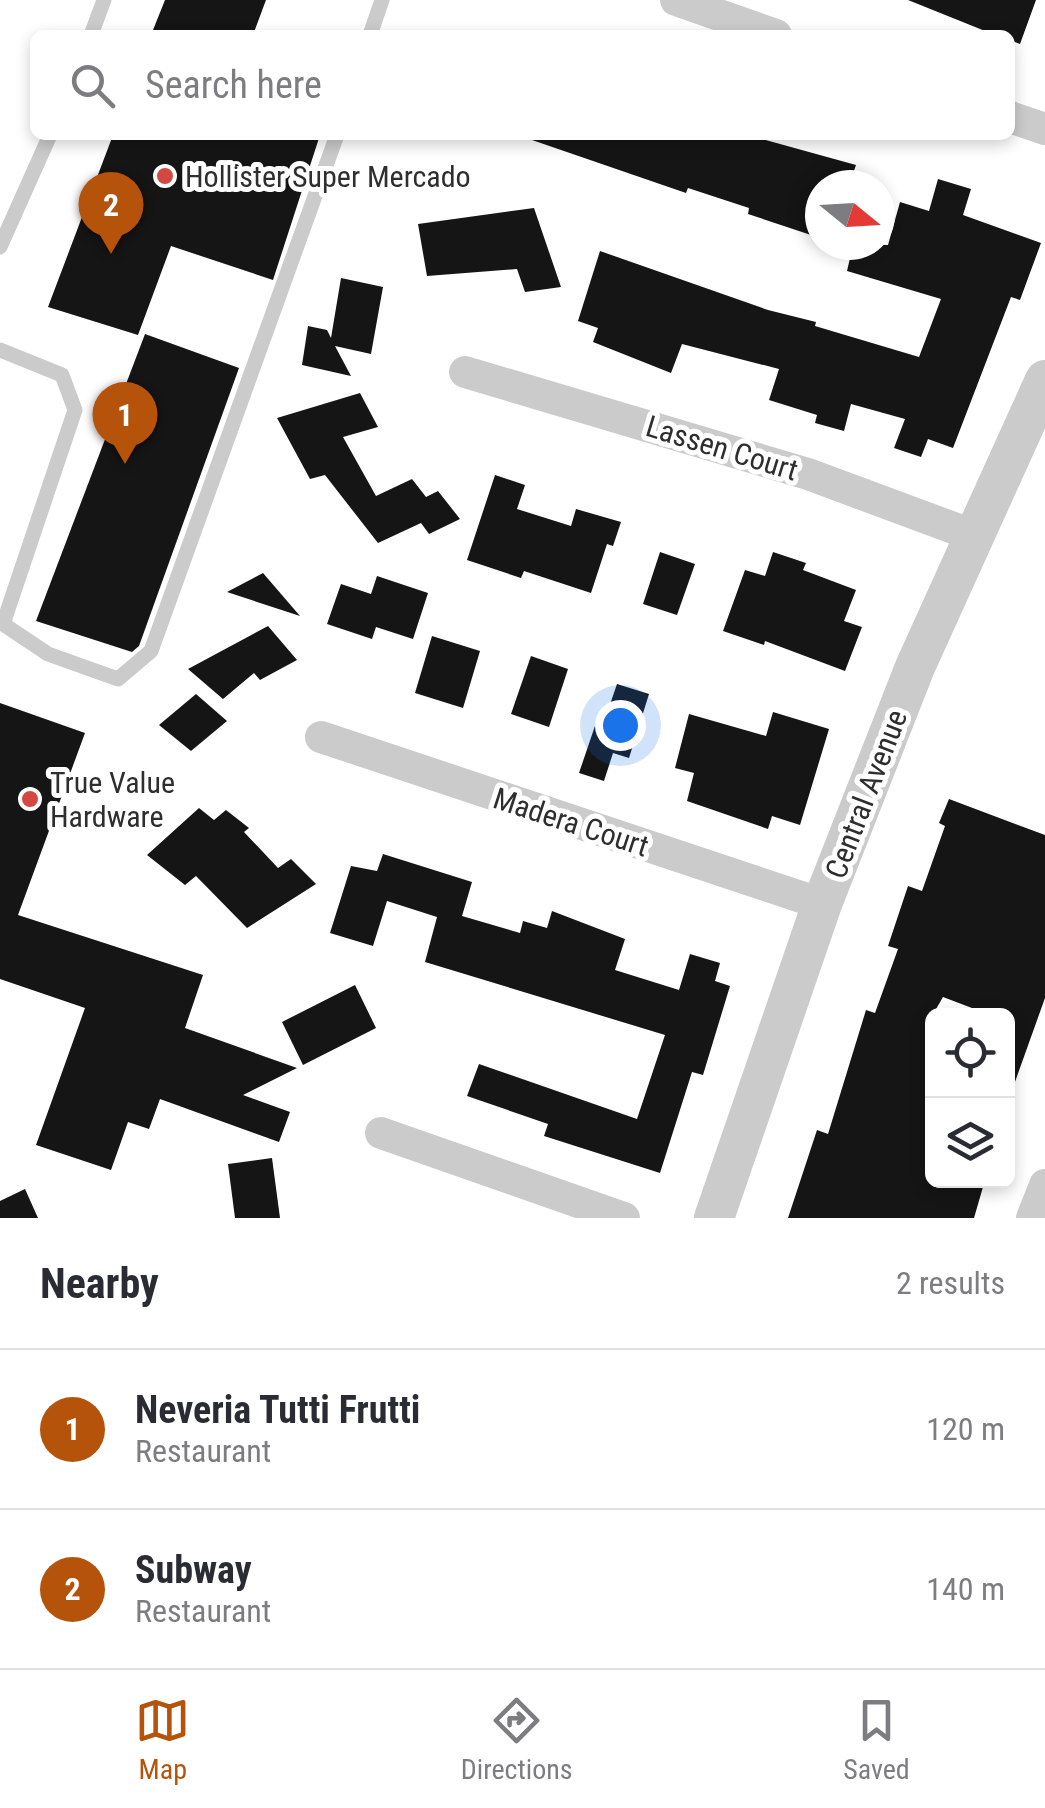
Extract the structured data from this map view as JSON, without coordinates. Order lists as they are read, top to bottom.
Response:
{
  "streets": {
    "street": ["Lassen Court", "Central Avenue", "Madera Court"]
  },
  "crossings": [
    ["Lassen Court", "Central Avenue"],
    ["Central Avenue", "Madera Court"]
  ],
  "places": ["Hollister Super Mercado", "True Value Hardware"],
  "north": "right",
  "page": {
    "search": "Search here",
    "pins": ["2", "1"],
    "heading": ["Nearby", "2 results"],
    "list": [
      {
        "mark": "1",
        "name": "Neveria Tutti Frutti",
        "note": "Restaurant",
        "value": "120 m"
      },
      {
        "mark": "2",
        "name": "Subway",
        "note": "Restaurant",
        "value": "140 m"
      }
    ],
    "nav": ["Map", "Directions", "Saved"]
  }
}
